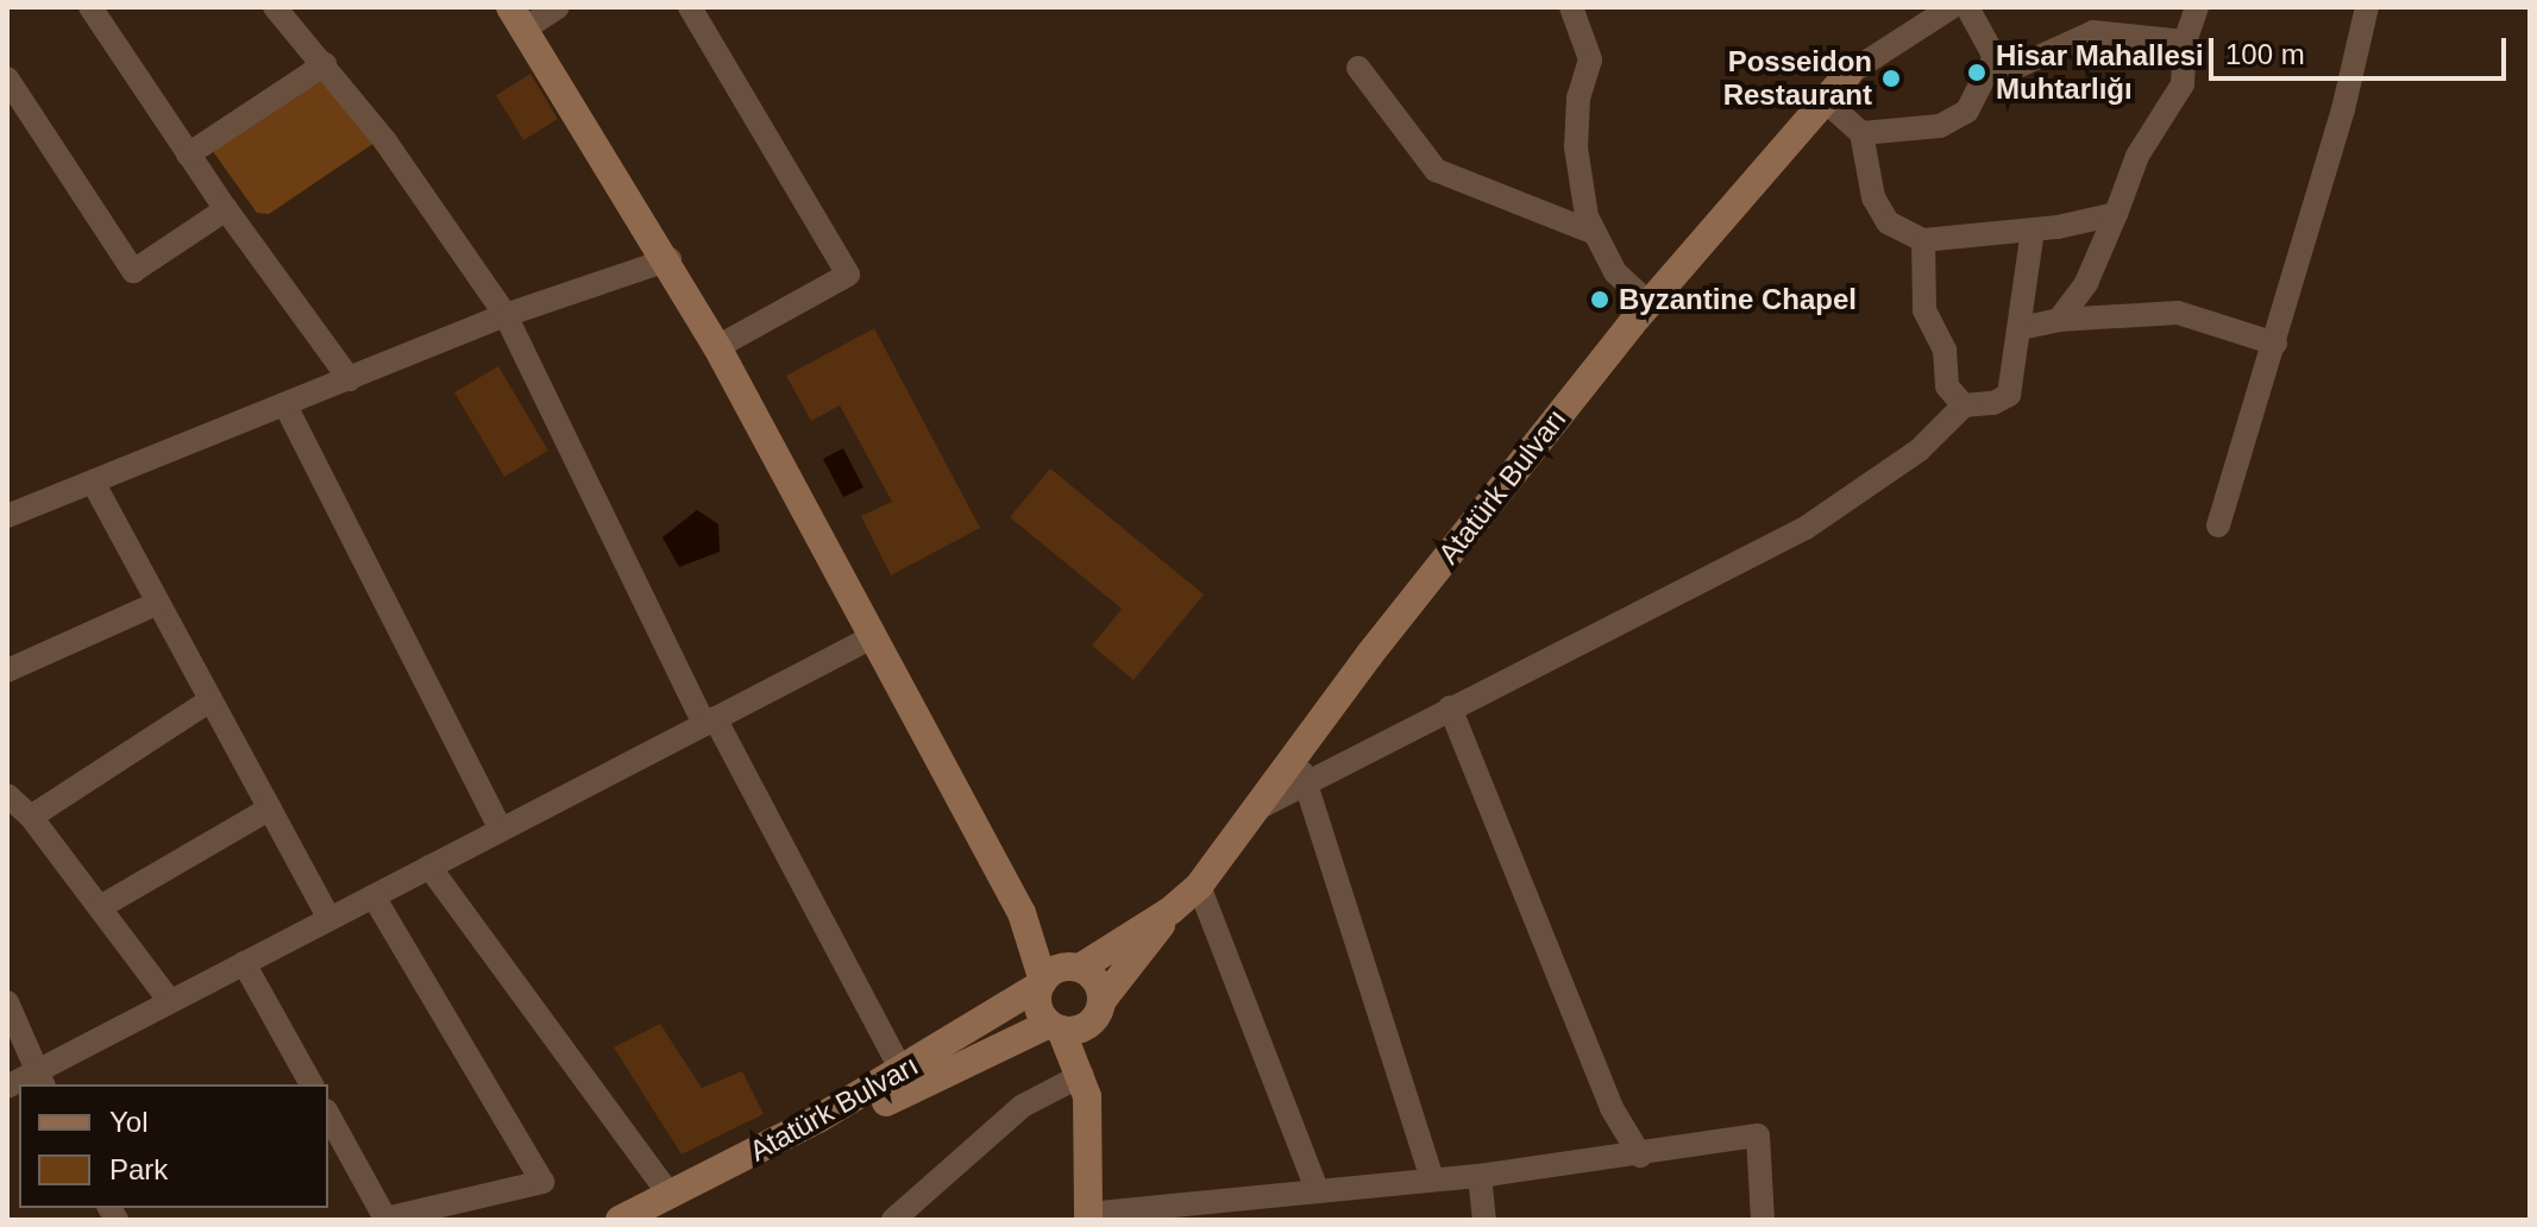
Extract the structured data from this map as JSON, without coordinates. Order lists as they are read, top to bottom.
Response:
{
  "streets": {
    "main road": ["Atatürk Bulvarı"]
  },
  "places": ["Hisar Mahallesi Muhtarlığı", "Posseidon Restaurant", "Byzantine Chapel"],
  "legend": ["Yol", "Park"],
  "scale_bar": "100 m"
}
